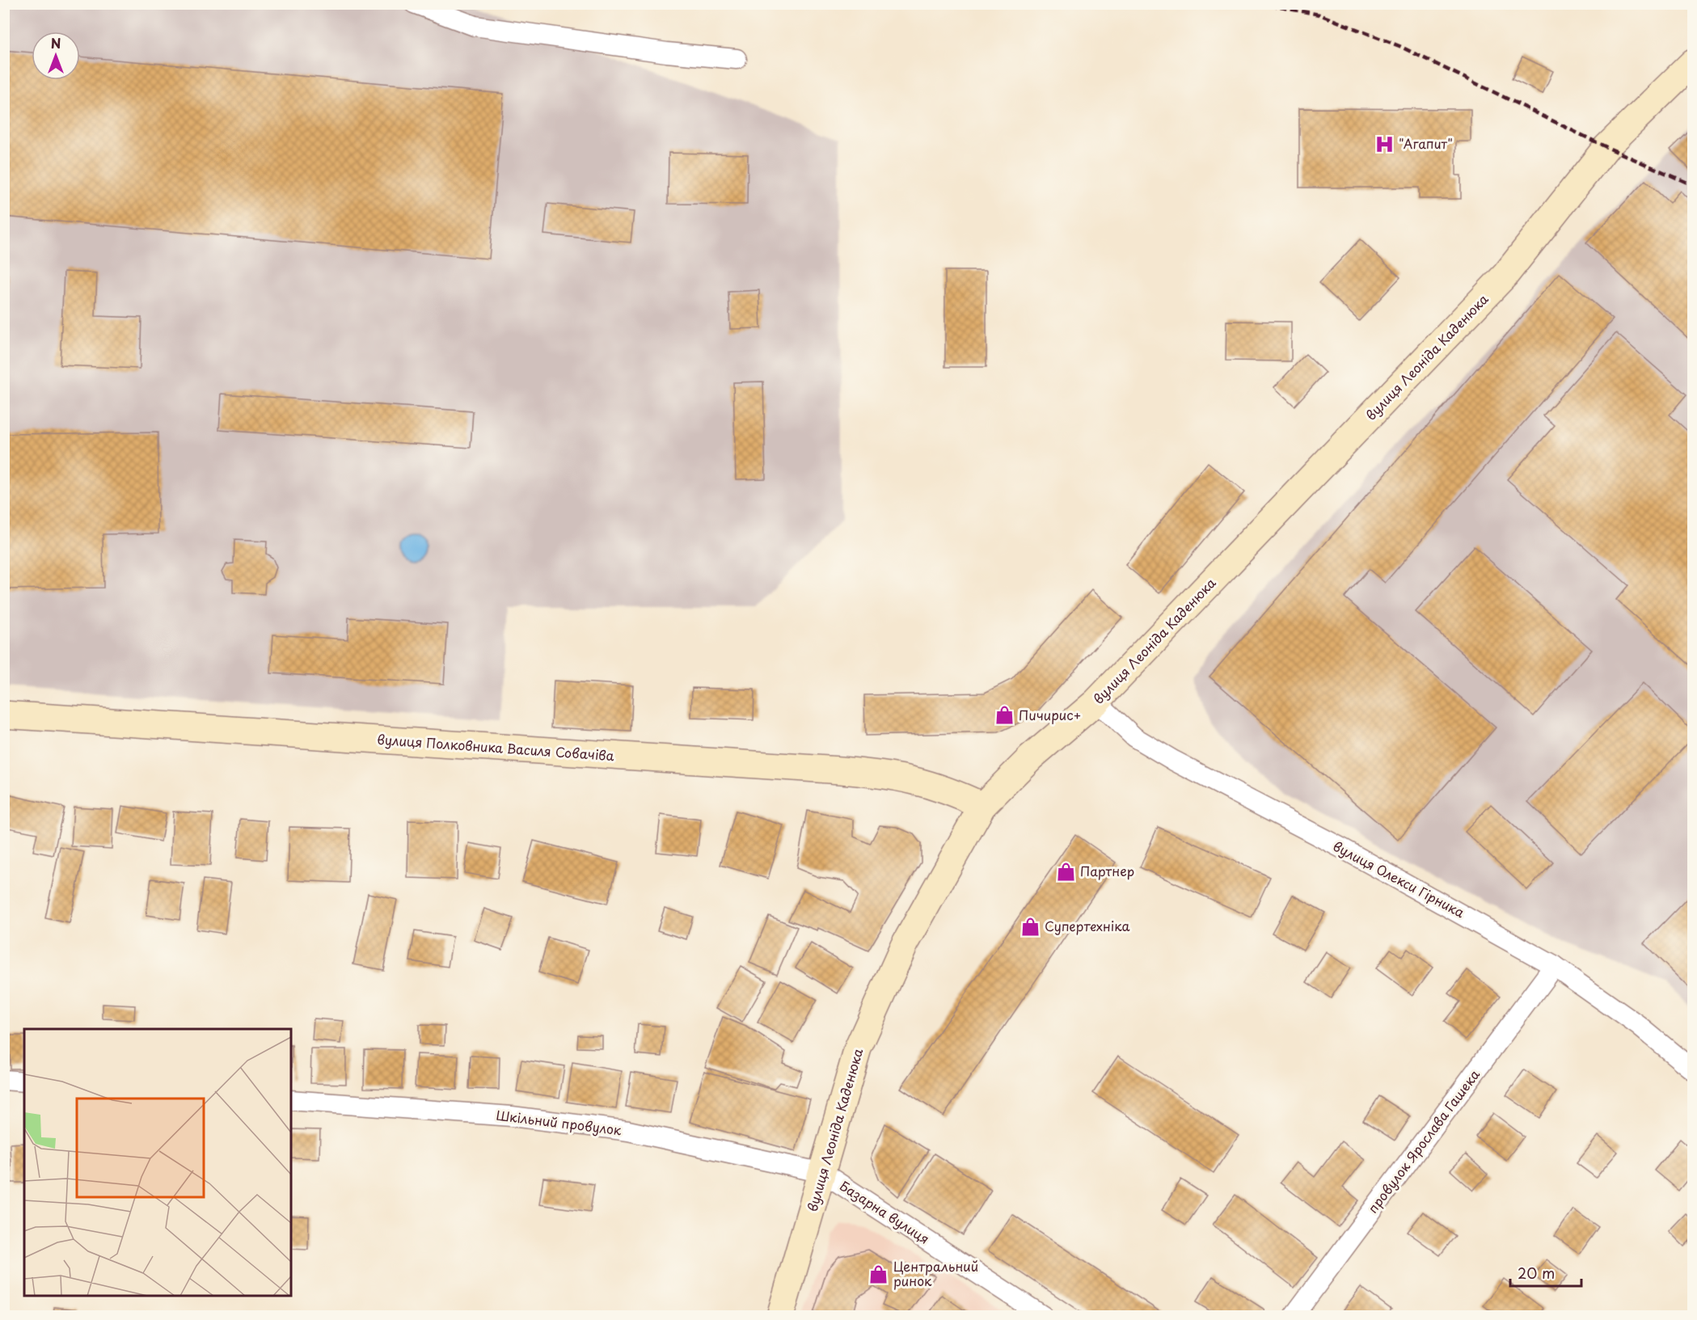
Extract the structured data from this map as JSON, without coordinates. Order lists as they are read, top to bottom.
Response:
{
  "streets": {
    "street": [
      "вулиця Леоніда Каденюка",
      "вулиця Полковника Василя Совачіва",
      "вулиця Олекси Гірника",
      "Шкільний провулок",
      "провулок Ярослава Гашека",
      "Базарна вулиця"
    ]
  },
  "crossings": [
    ["вулиця Леоніда Каденюка", "вулиця Полковника Василя Совачіва"],
    ["вулиця Леоніда Каденюка", "вулиця Олекси Гірника"],
    ["вулиця Леоніда Каденюка", "Шкільний провулок"],
    ["вулиця Леоніда Каденюка", "Базарна вулиця"],
    ["вулиця Олекси Гірника", "провулок Ярослава Гашека"],
    ["Шкільний провулок", "Базарна вулиця"]
  ],
  "places": {
    "hospital": ["\"Агапит\""],
    "shop": [
      "Пичирис+",
      "Партнер",
      "Супертехніка",
      "Центральний ринок"
    ]
  },
  "scale_bar": "20 m",
  "north": "top"
}
